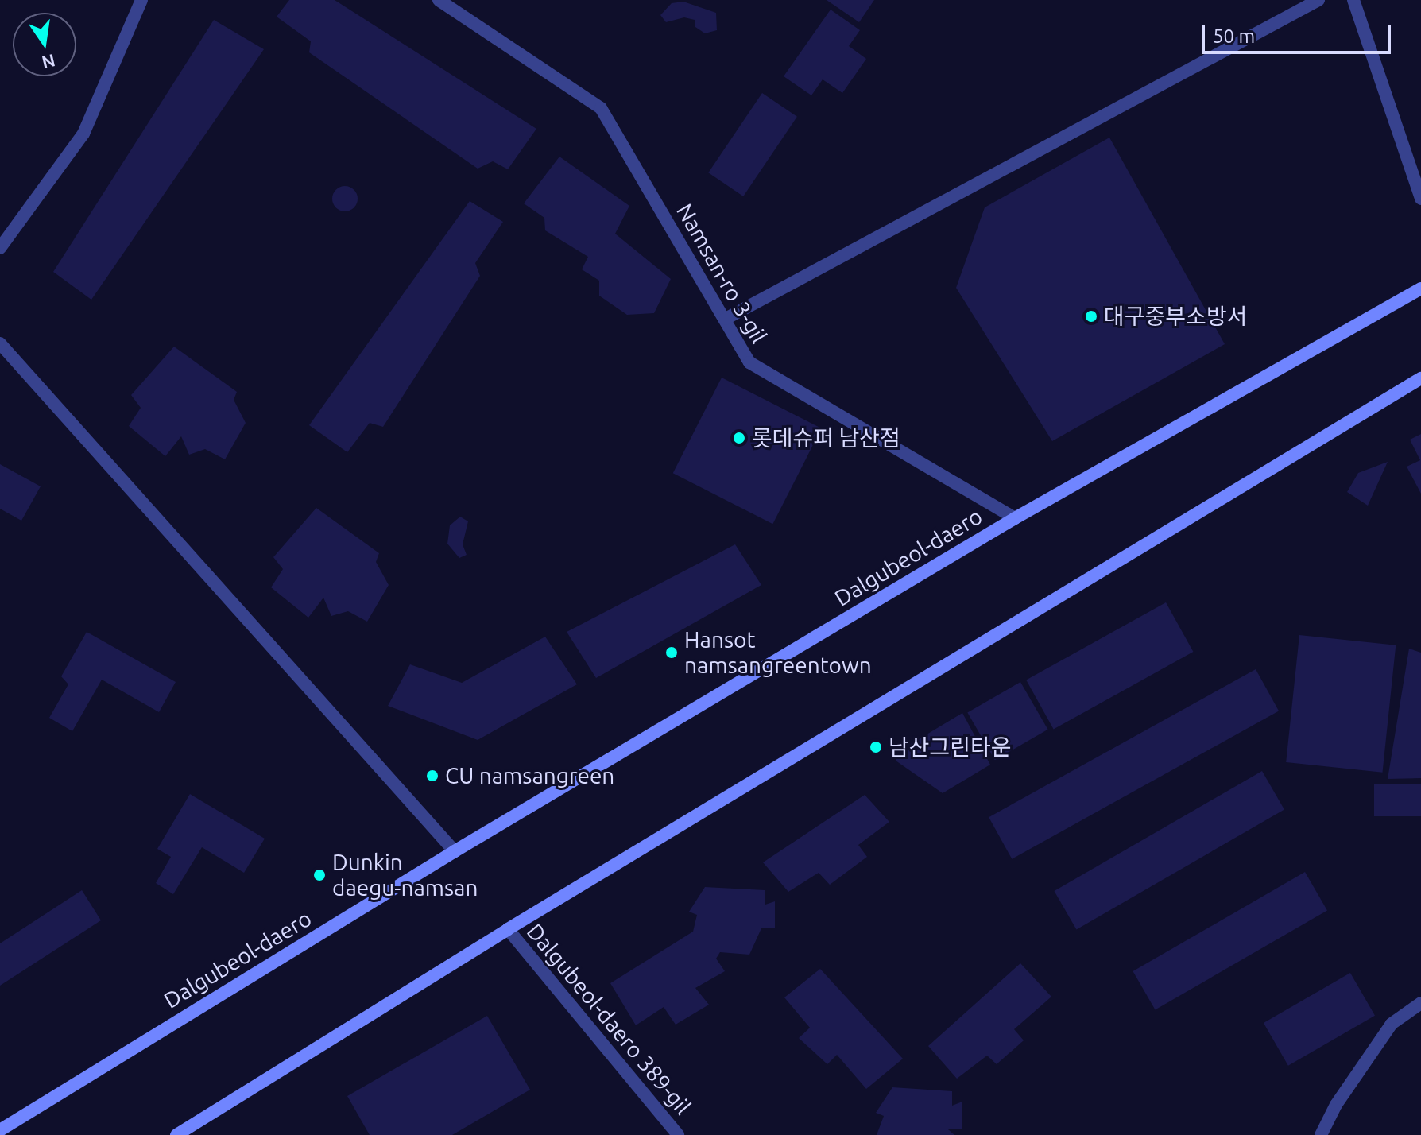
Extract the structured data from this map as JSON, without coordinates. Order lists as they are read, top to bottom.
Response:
{
  "streets": {
    "main road": ["Dalgubeol-daero"],
    "street": ["Namsan-ro 3-gil", "Dalgubeol-daero 389-gil"]
  },
  "crossings": [
    ["Namsan-ro 3-gil", "Dalgubeol-daero"]
  ],
  "places": [
    "대구중부소방서",
    "롯데슈퍼 남산점",
    "Hansot namsangreentown",
    "남산그린타운",
    "CU namsangreen",
    "Dunkin daegu-namsan"
  ],
  "scale_bar": "50 m",
  "north": "bottom"
}
